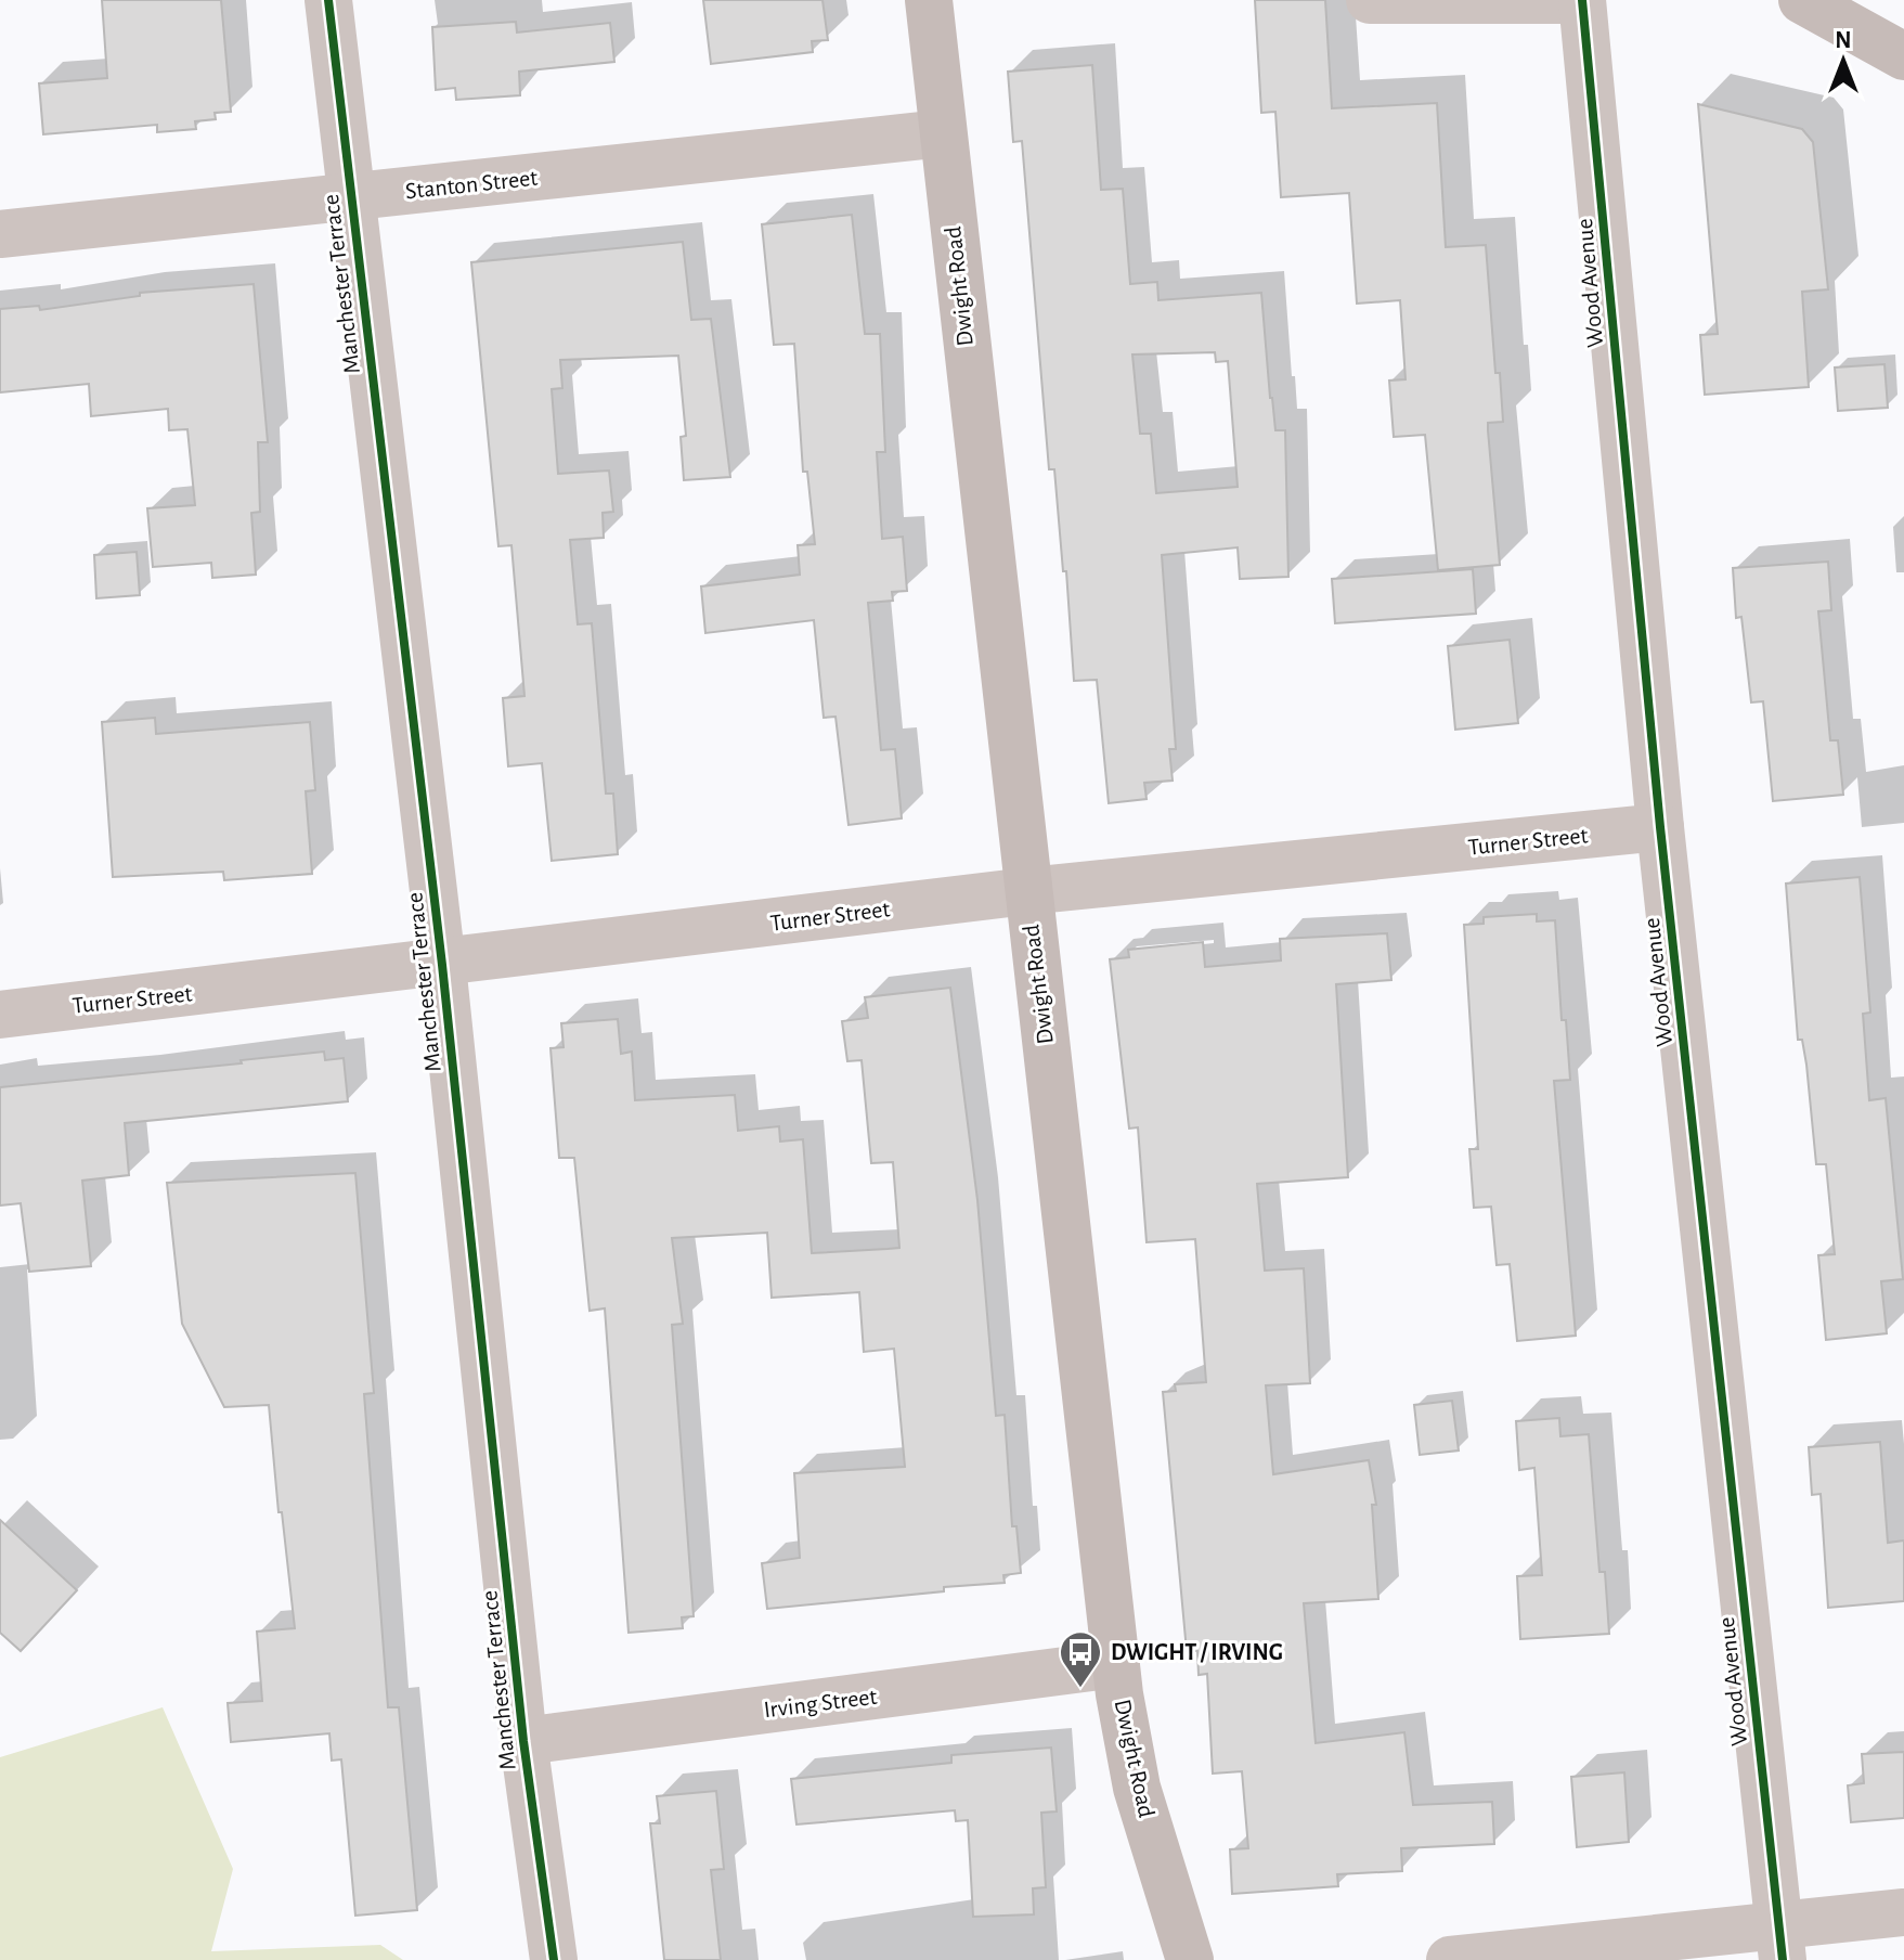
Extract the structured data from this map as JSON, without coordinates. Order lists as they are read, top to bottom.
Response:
{
  "streets": {
    "main road": ["Dwight Road"],
    "street": [
      "Stanton Street",
      "Wood Avenue",
      "Manchester Terrace",
      "Turner Street",
      "Irving Street"
    ]
  },
  "crossings": [
    ["Stanton Street", "Manchester Terrace"],
    ["Stanton Street", "Dwight Road"],
    ["Wood Avenue", "Turner Street"],
    ["Manchester Terrace", "Turner Street"],
    ["Manchester Terrace", "Irving Street"],
    ["Dwight Road", "Turner Street"],
    ["Dwight Road", "Irving Street"]
  ],
  "places": {
    "bus stop": ["DWIGHT / IRVING"]
  },
  "north": "top"
}
